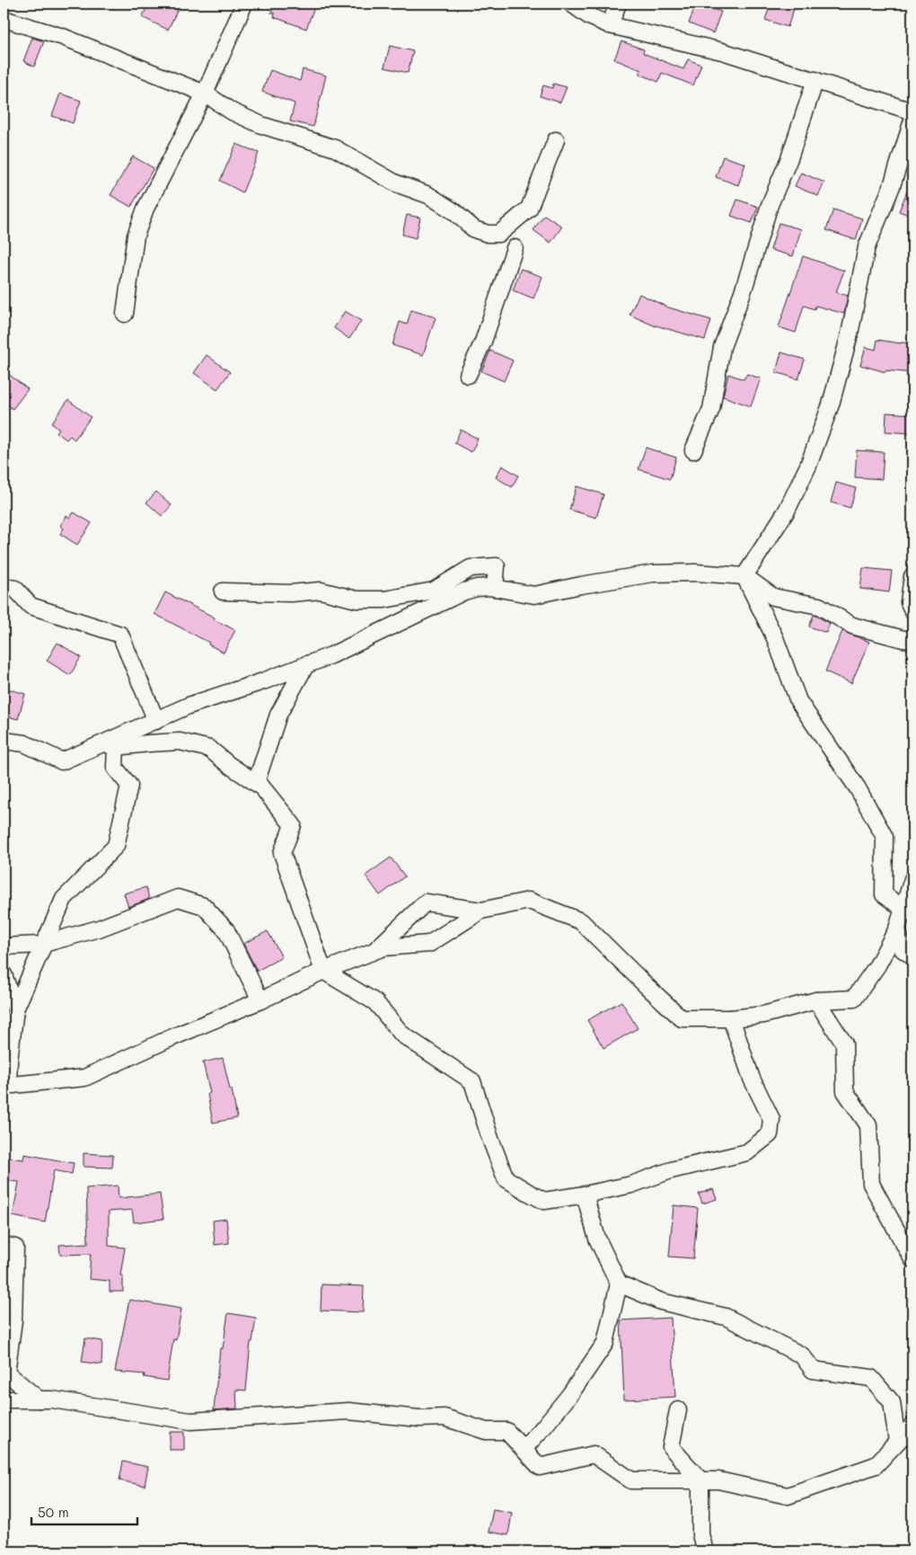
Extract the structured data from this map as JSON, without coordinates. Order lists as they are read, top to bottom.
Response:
{
  "scale_bar": "50 m"
}
